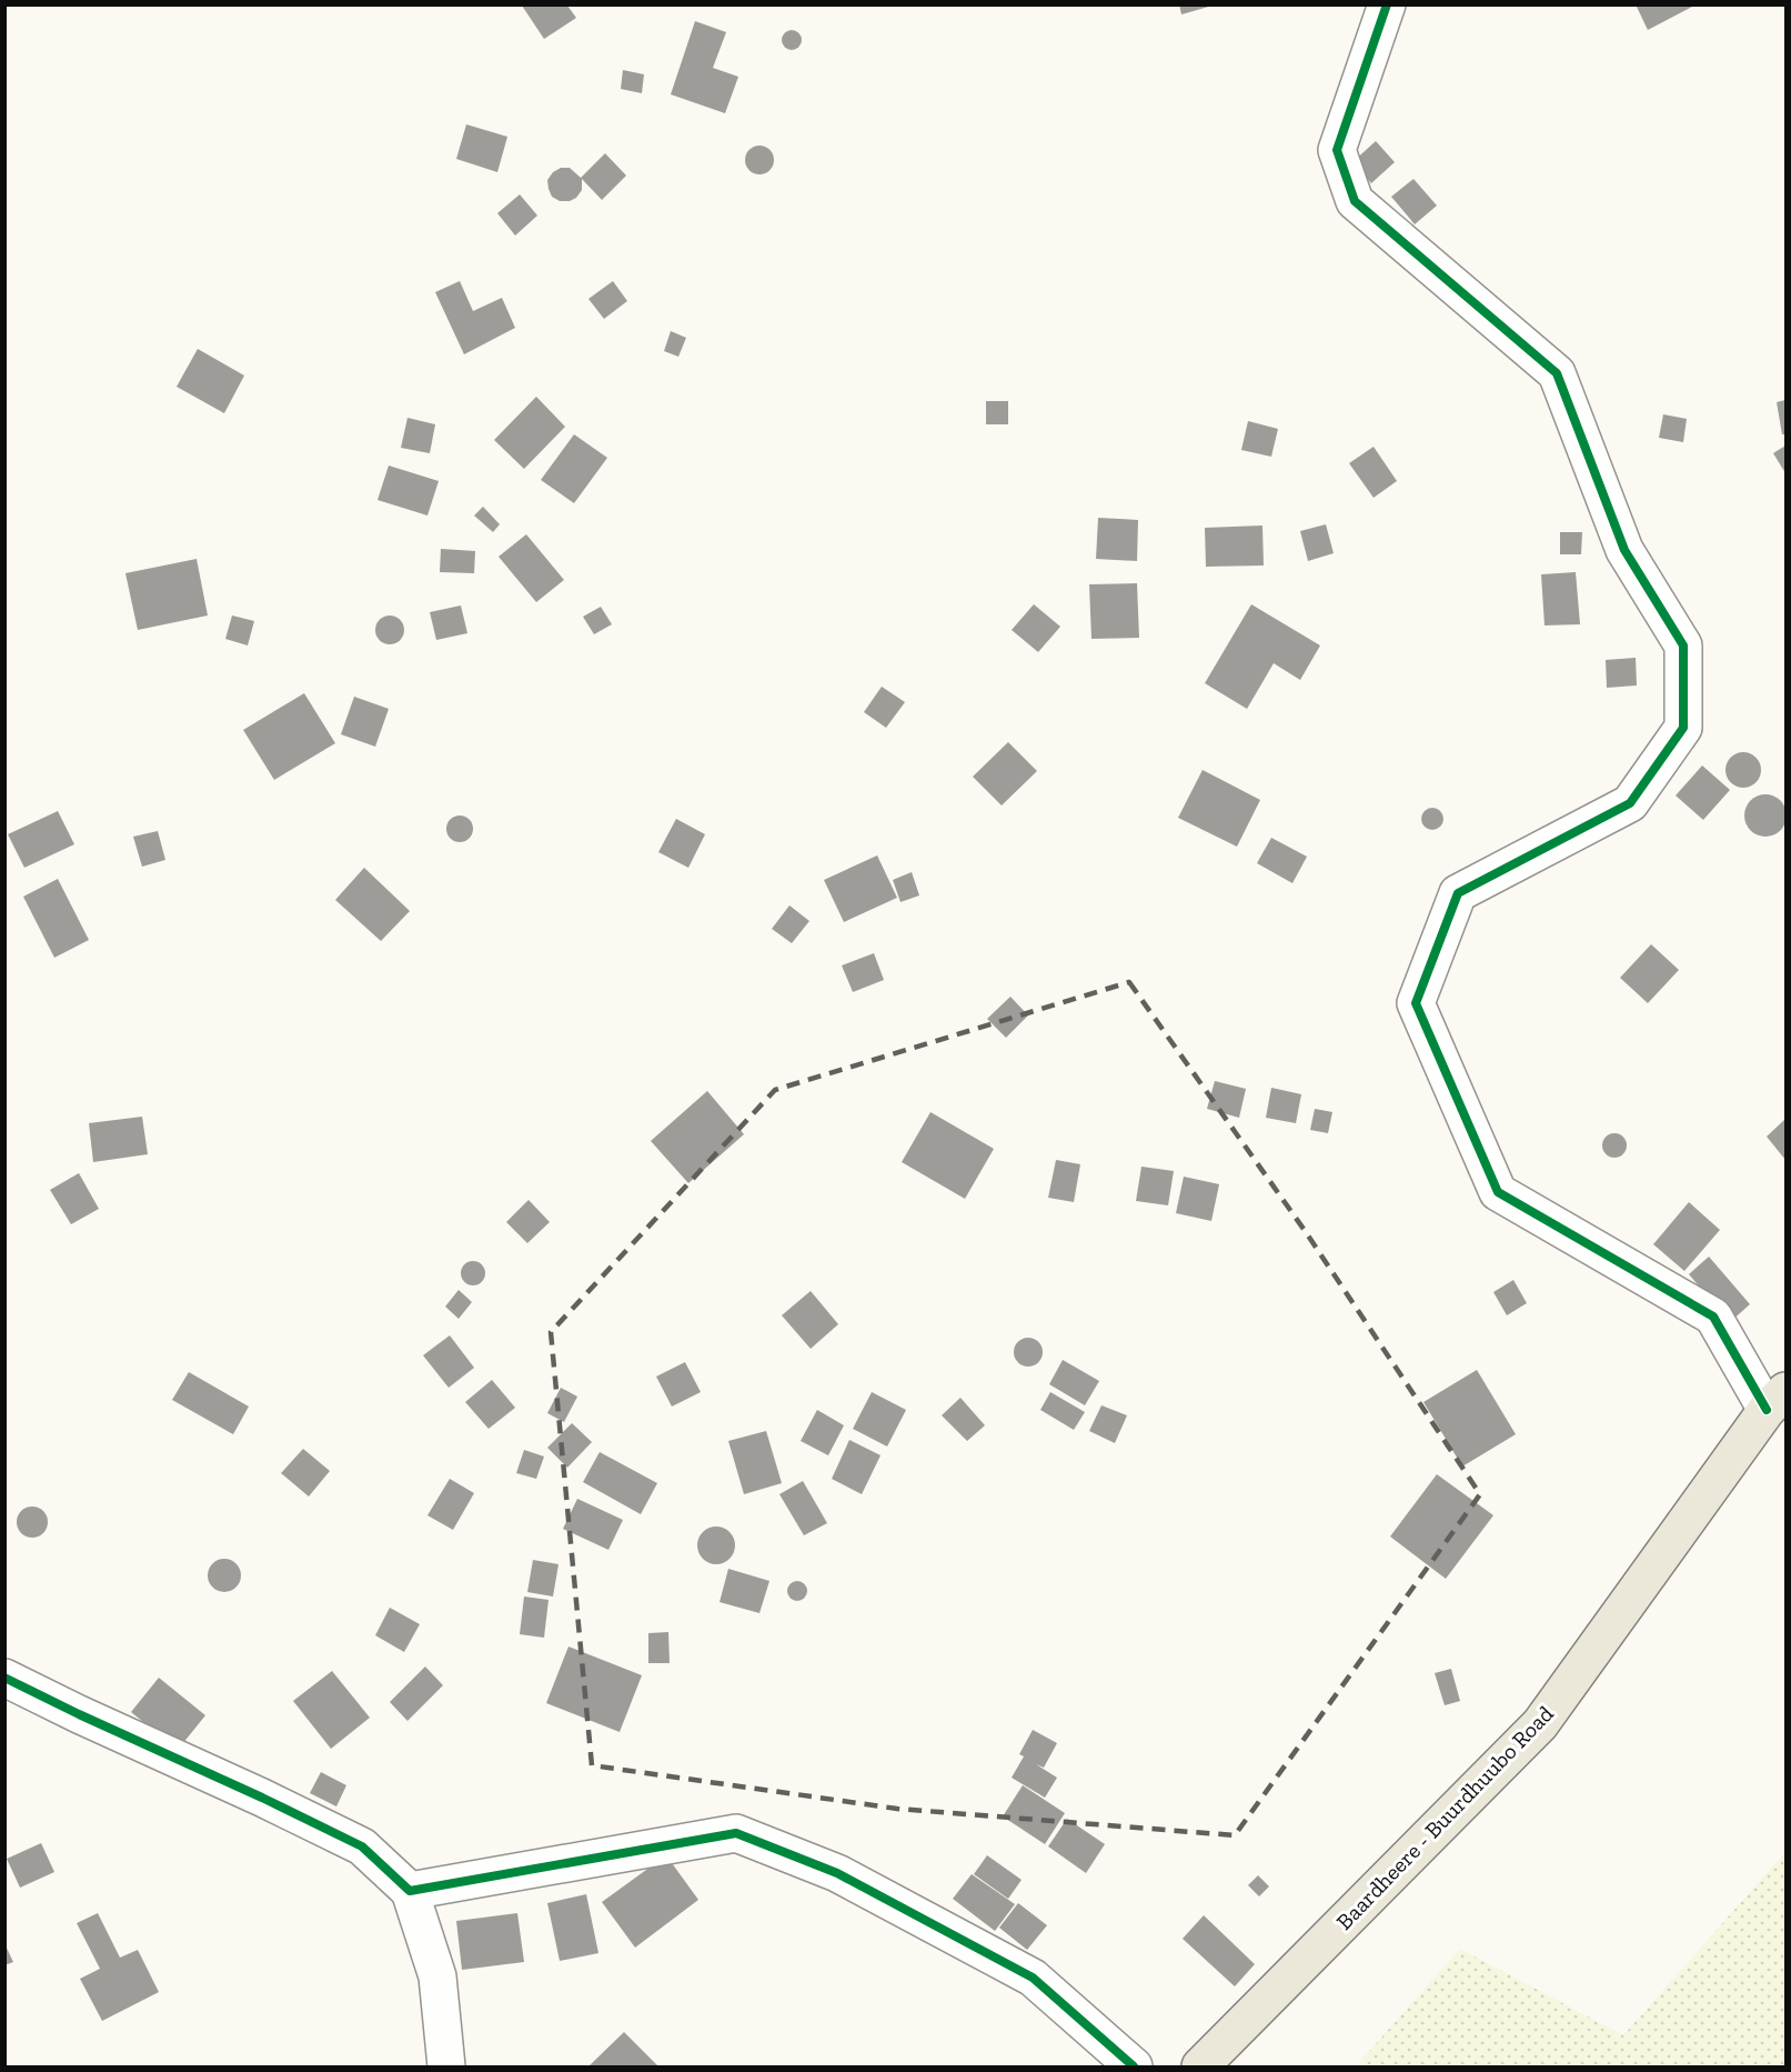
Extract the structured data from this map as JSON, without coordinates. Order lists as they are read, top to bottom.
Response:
{
  "streets": {
    "main road": ["Baardheere - Buurdhuubo Road"]
  }
}
